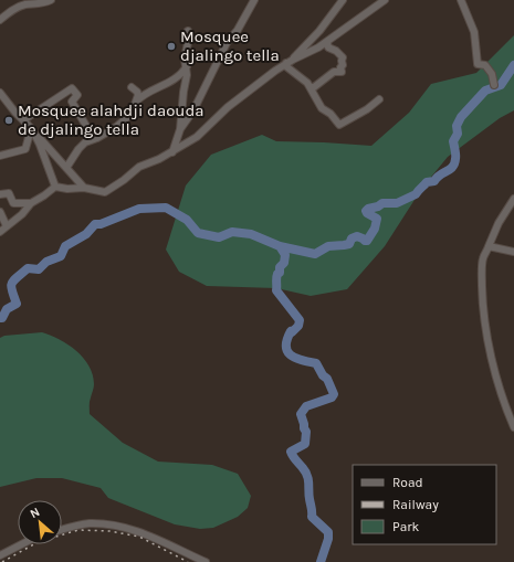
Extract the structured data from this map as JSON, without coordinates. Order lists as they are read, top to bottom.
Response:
{
  "places": ["Mosquee djalingo tella", "Mosquee alahdji daouda de djalingo tella"],
  "legend": ["Road", "Railway", "Park"],
  "north": "top left"
}
